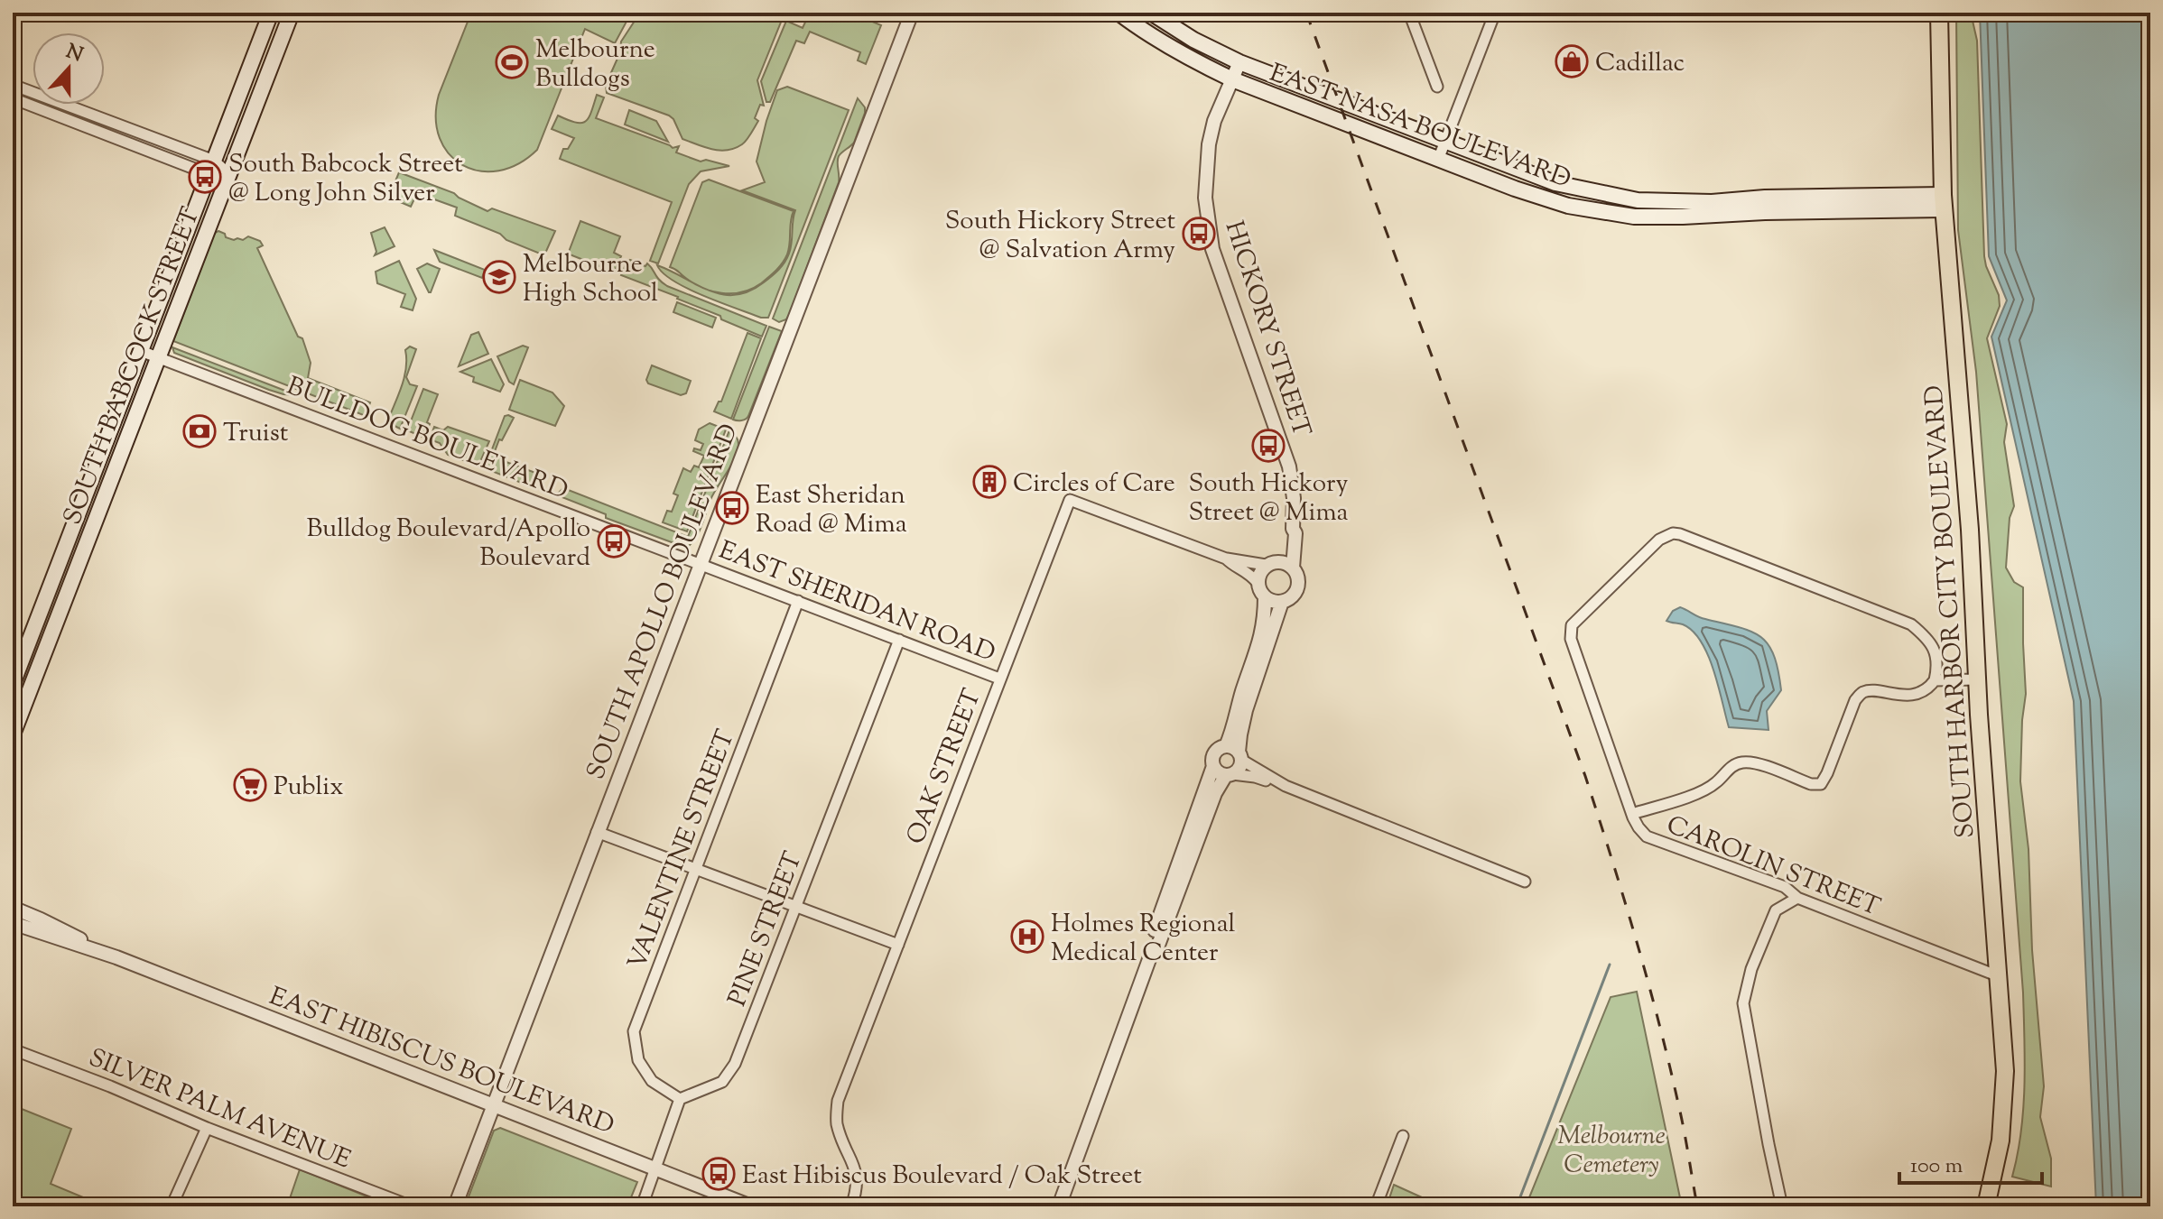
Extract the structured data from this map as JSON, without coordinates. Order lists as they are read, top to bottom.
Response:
{
  "streets": {
    "main road": ["EAST NASA BOULEVARD", "SOUTH BABCOCK STREET", "SOUTH HARBOR CITY BOULEVARD"],
    "street": [
      "HICKORY STREET",
      "BULLDOG BOULEVARD",
      "EAST SHERIDAN ROAD",
      "SOUTH APOLLO BOULEVARD",
      "OAK STREET",
      "VALENTINE STREET",
      "CAROLIN STREET",
      "PINE STREET",
      "EAST HIBISCUS BOULEVARD",
      "SILVER PALM AVENUE"
    ]
  },
  "crossings": [
    ["EAST NASA BOULEVARD", "HICKORY STREET"],
    ["EAST NASA BOULEVARD", "SOUTH HARBOR CITY BOULEVARD"],
    ["HICKORY STREET", "OAK STREET"],
    ["SOUTH BABCOCK STREET", "BULLDOG BOULEVARD"],
    ["BULLDOG BOULEVARD", "EAST SHERIDAN ROAD"],
    ["BULLDOG BOULEVARD", "SOUTH APOLLO BOULEVARD"],
    ["EAST SHERIDAN ROAD", "SOUTH APOLLO BOULEVARD"],
    ["EAST SHERIDAN ROAD", "OAK STREET"],
    ["EAST SHERIDAN ROAD", "VALENTINE STREET"],
    ["EAST SHERIDAN ROAD", "PINE STREET"],
    ["SOUTH APOLLO BOULEVARD", "EAST HIBISCUS BOULEVARD"],
    ["SOUTH HARBOR CITY BOULEVARD", "CAROLIN STREET"],
    ["VALENTINE STREET", "PINE STREET"]
  ],
  "parks": ["Melbourne Cemetery"],
  "places": {
    "shop": ["Cadillac"],
    "sports": ["Melbourne Bulldogs"],
    "bus stop": [
      "South Babcock Street @ Long John Silver",
      "South Hickory Street @ Salvation Army",
      "South Hickory Street @ Mima",
      "East Sheridan Road @ Mima",
      "Bulldog Boulevard/Apollo Boulevard",
      "East Hibiscus Boulevard / Oak Street"
    ],
    "school or university": ["Melbourne High School"],
    "bank": ["Truist"],
    "building": ["Circles of Care"],
    "supermarket": ["Publix"],
    "hospital": ["Holmes Regional Medical Center"]
  },
  "scale_bar": "100 m",
  "north": "top"
}
